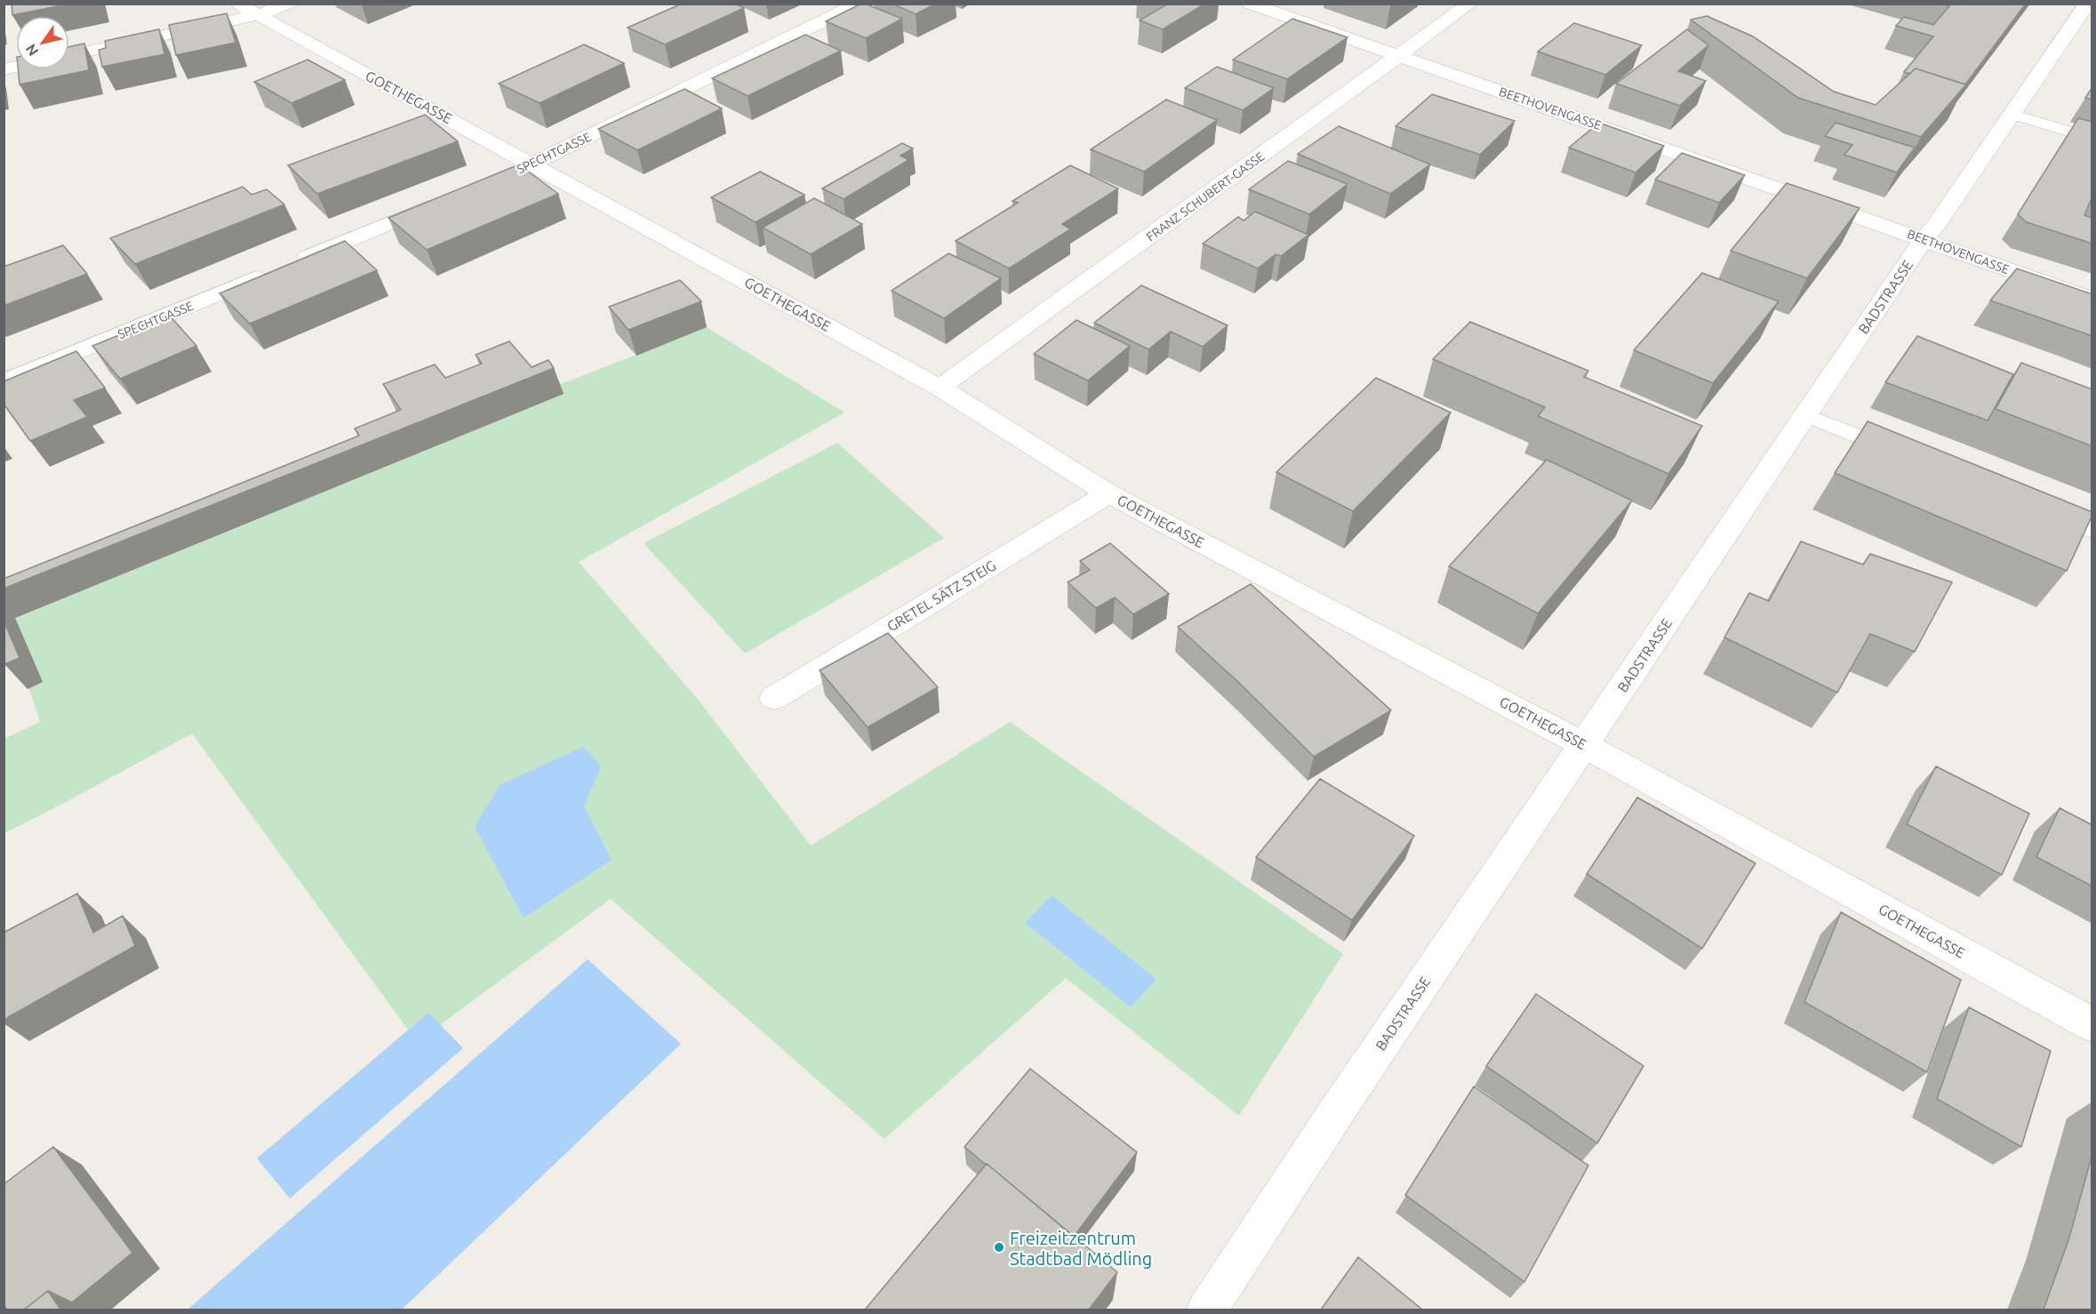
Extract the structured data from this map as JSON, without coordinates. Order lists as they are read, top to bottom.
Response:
{
  "streets": {
    "street": [
      "GOETHEGASSE",
      "BEETHOVENGASSE",
      "SPECHTGASSE",
      "FRANZ SCHUBERT-GASSE",
      "BADSTRASSE",
      "GRETEL SÄTZ STEIG"
    ]
  },
  "crossings": [
    ["GOETHEGASSE", "SPECHTGASSE"],
    ["GOETHEGASSE", "FRANZ SCHUBERT-GASSE"],
    ["GOETHEGASSE", "BADSTRASSE"],
    ["GOETHEGASSE", "GRETEL SÄTZ STEIG"],
    ["BEETHOVENGASSE", "FRANZ SCHUBERT-GASSE"],
    ["BEETHOVENGASSE", "BADSTRASSE"]
  ],
  "places": ["Freizeitzentrum Stadtbad Mödling"],
  "north": "bottom left"
}
